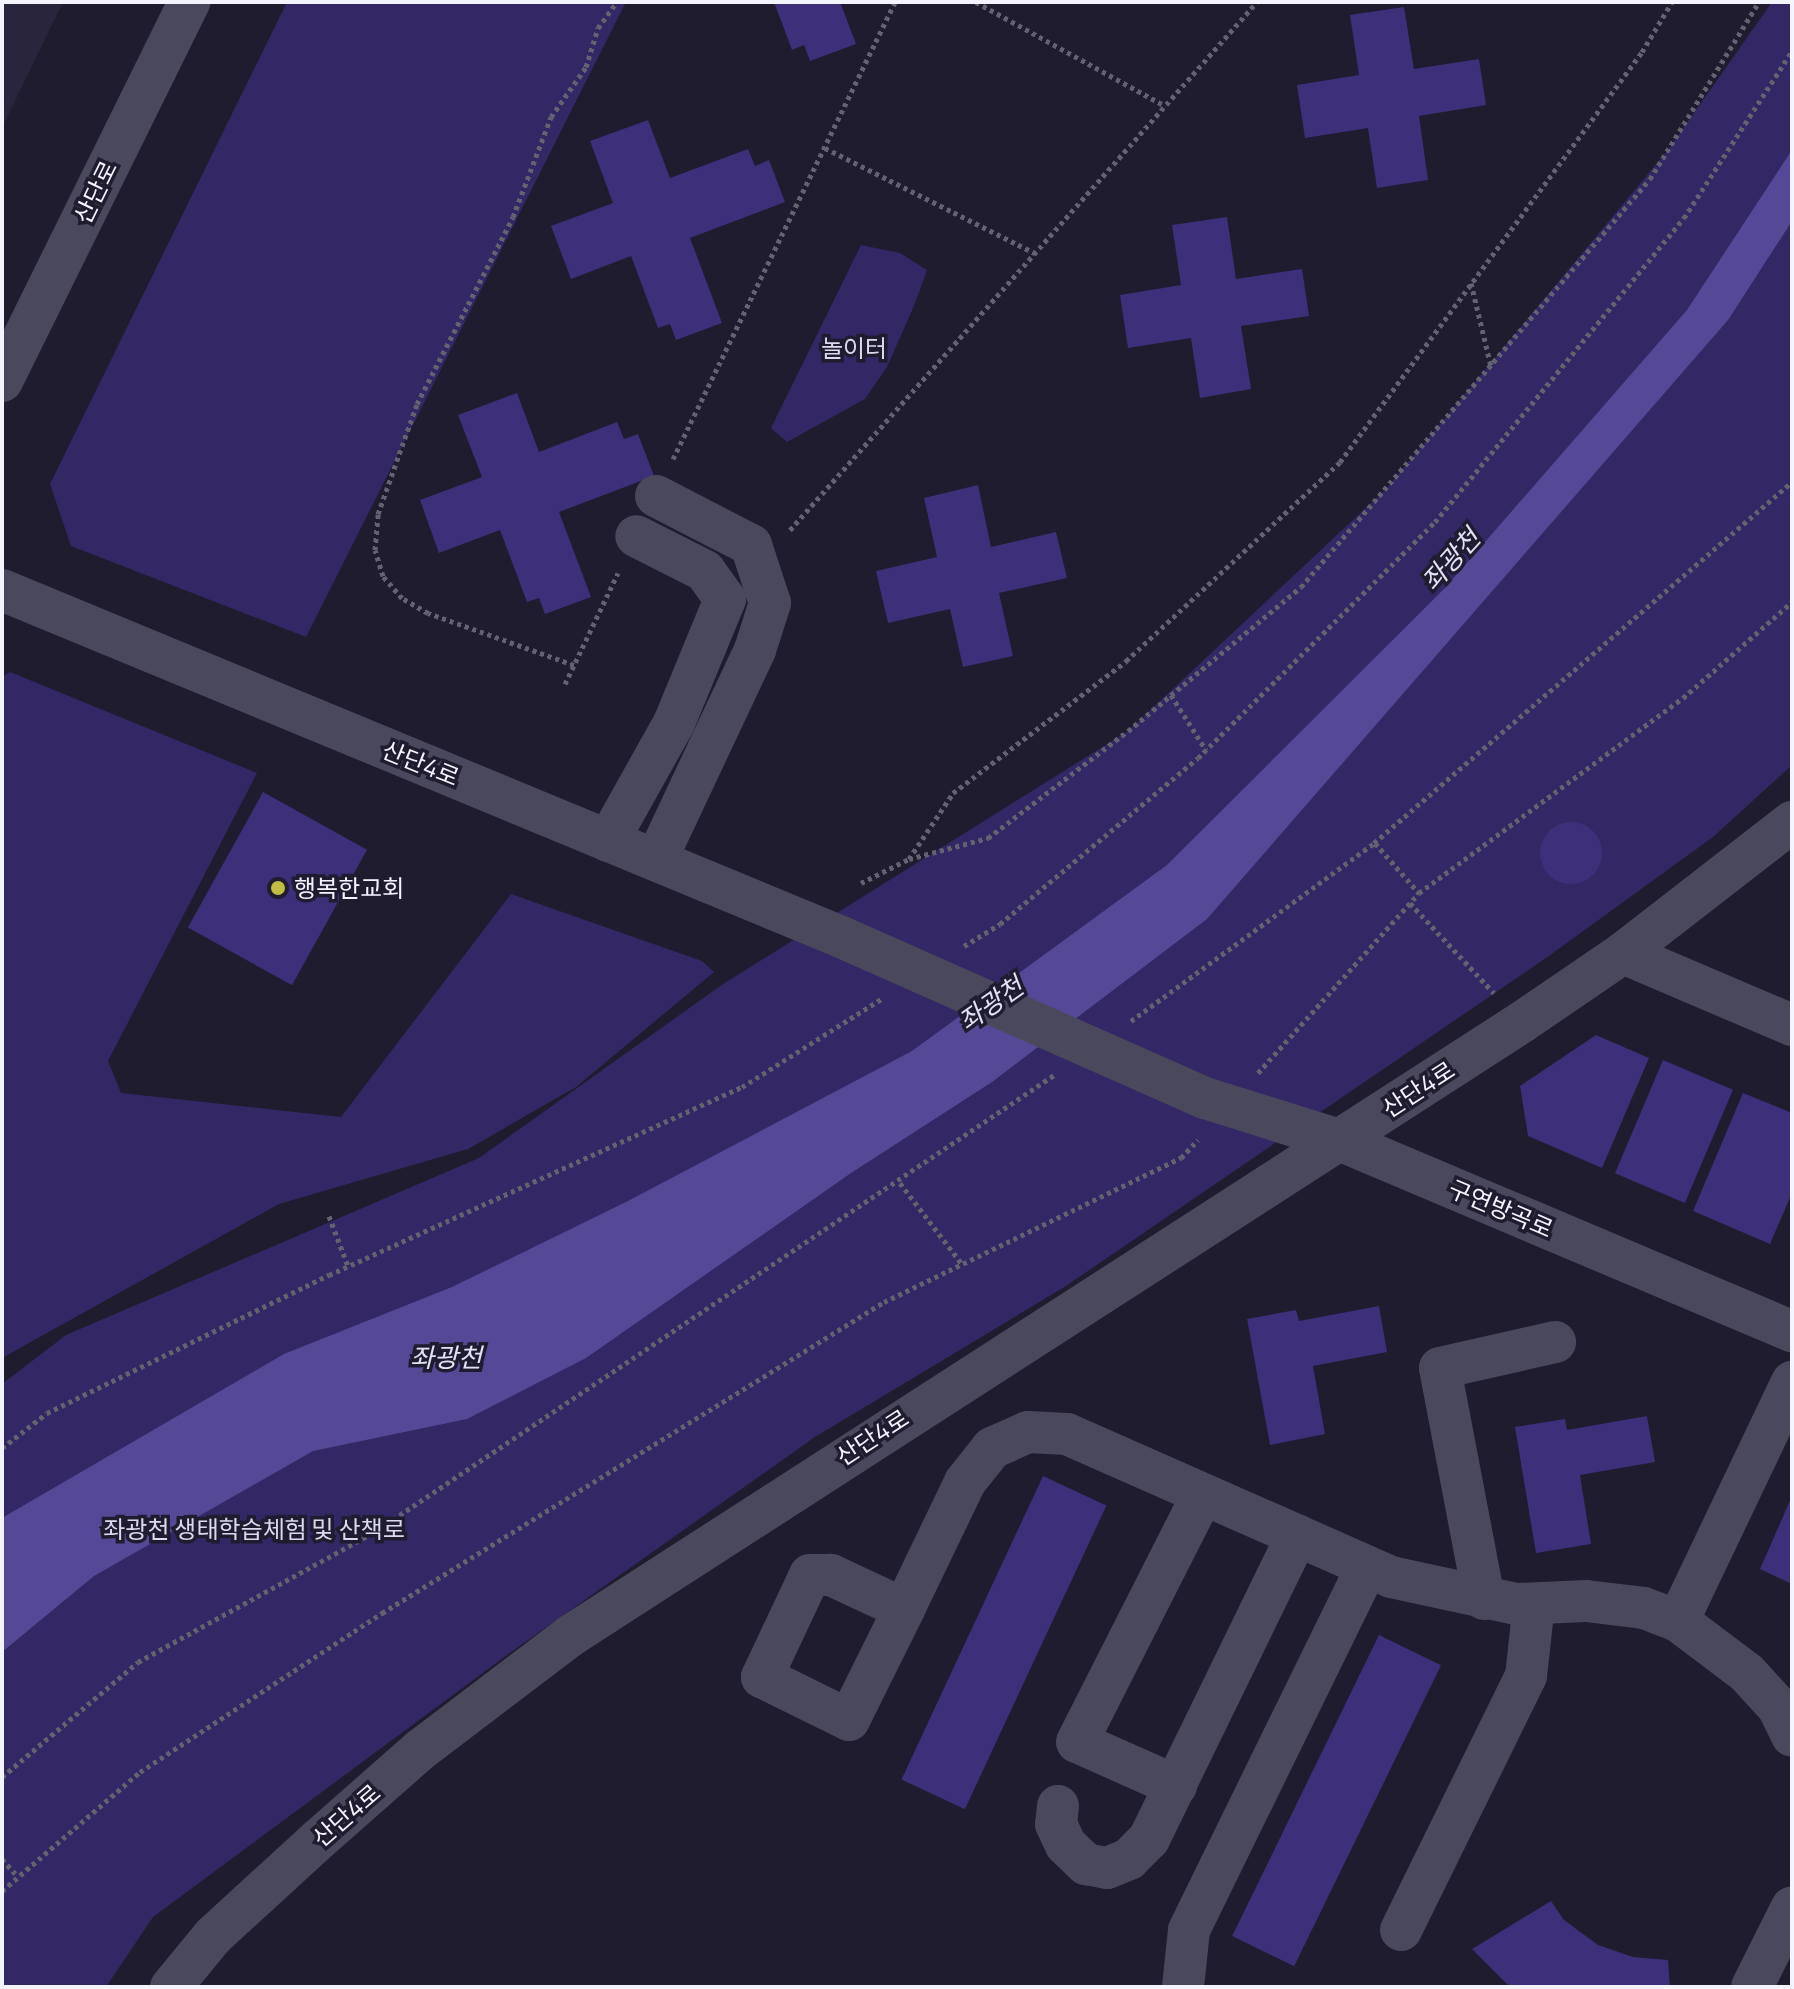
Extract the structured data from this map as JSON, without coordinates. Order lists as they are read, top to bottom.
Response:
{
  "streets": {
    "street": ["산단로", "산단4로", "구연방곡로"]
  },
  "crossings": [
    ["산단4로", "구연방곡로"]
  ],
  "water": ["좌광천"],
  "parks": ["놀이터", "좌광천 생태학습체험 및 산책로"],
  "places": ["행복한교회"]
}
